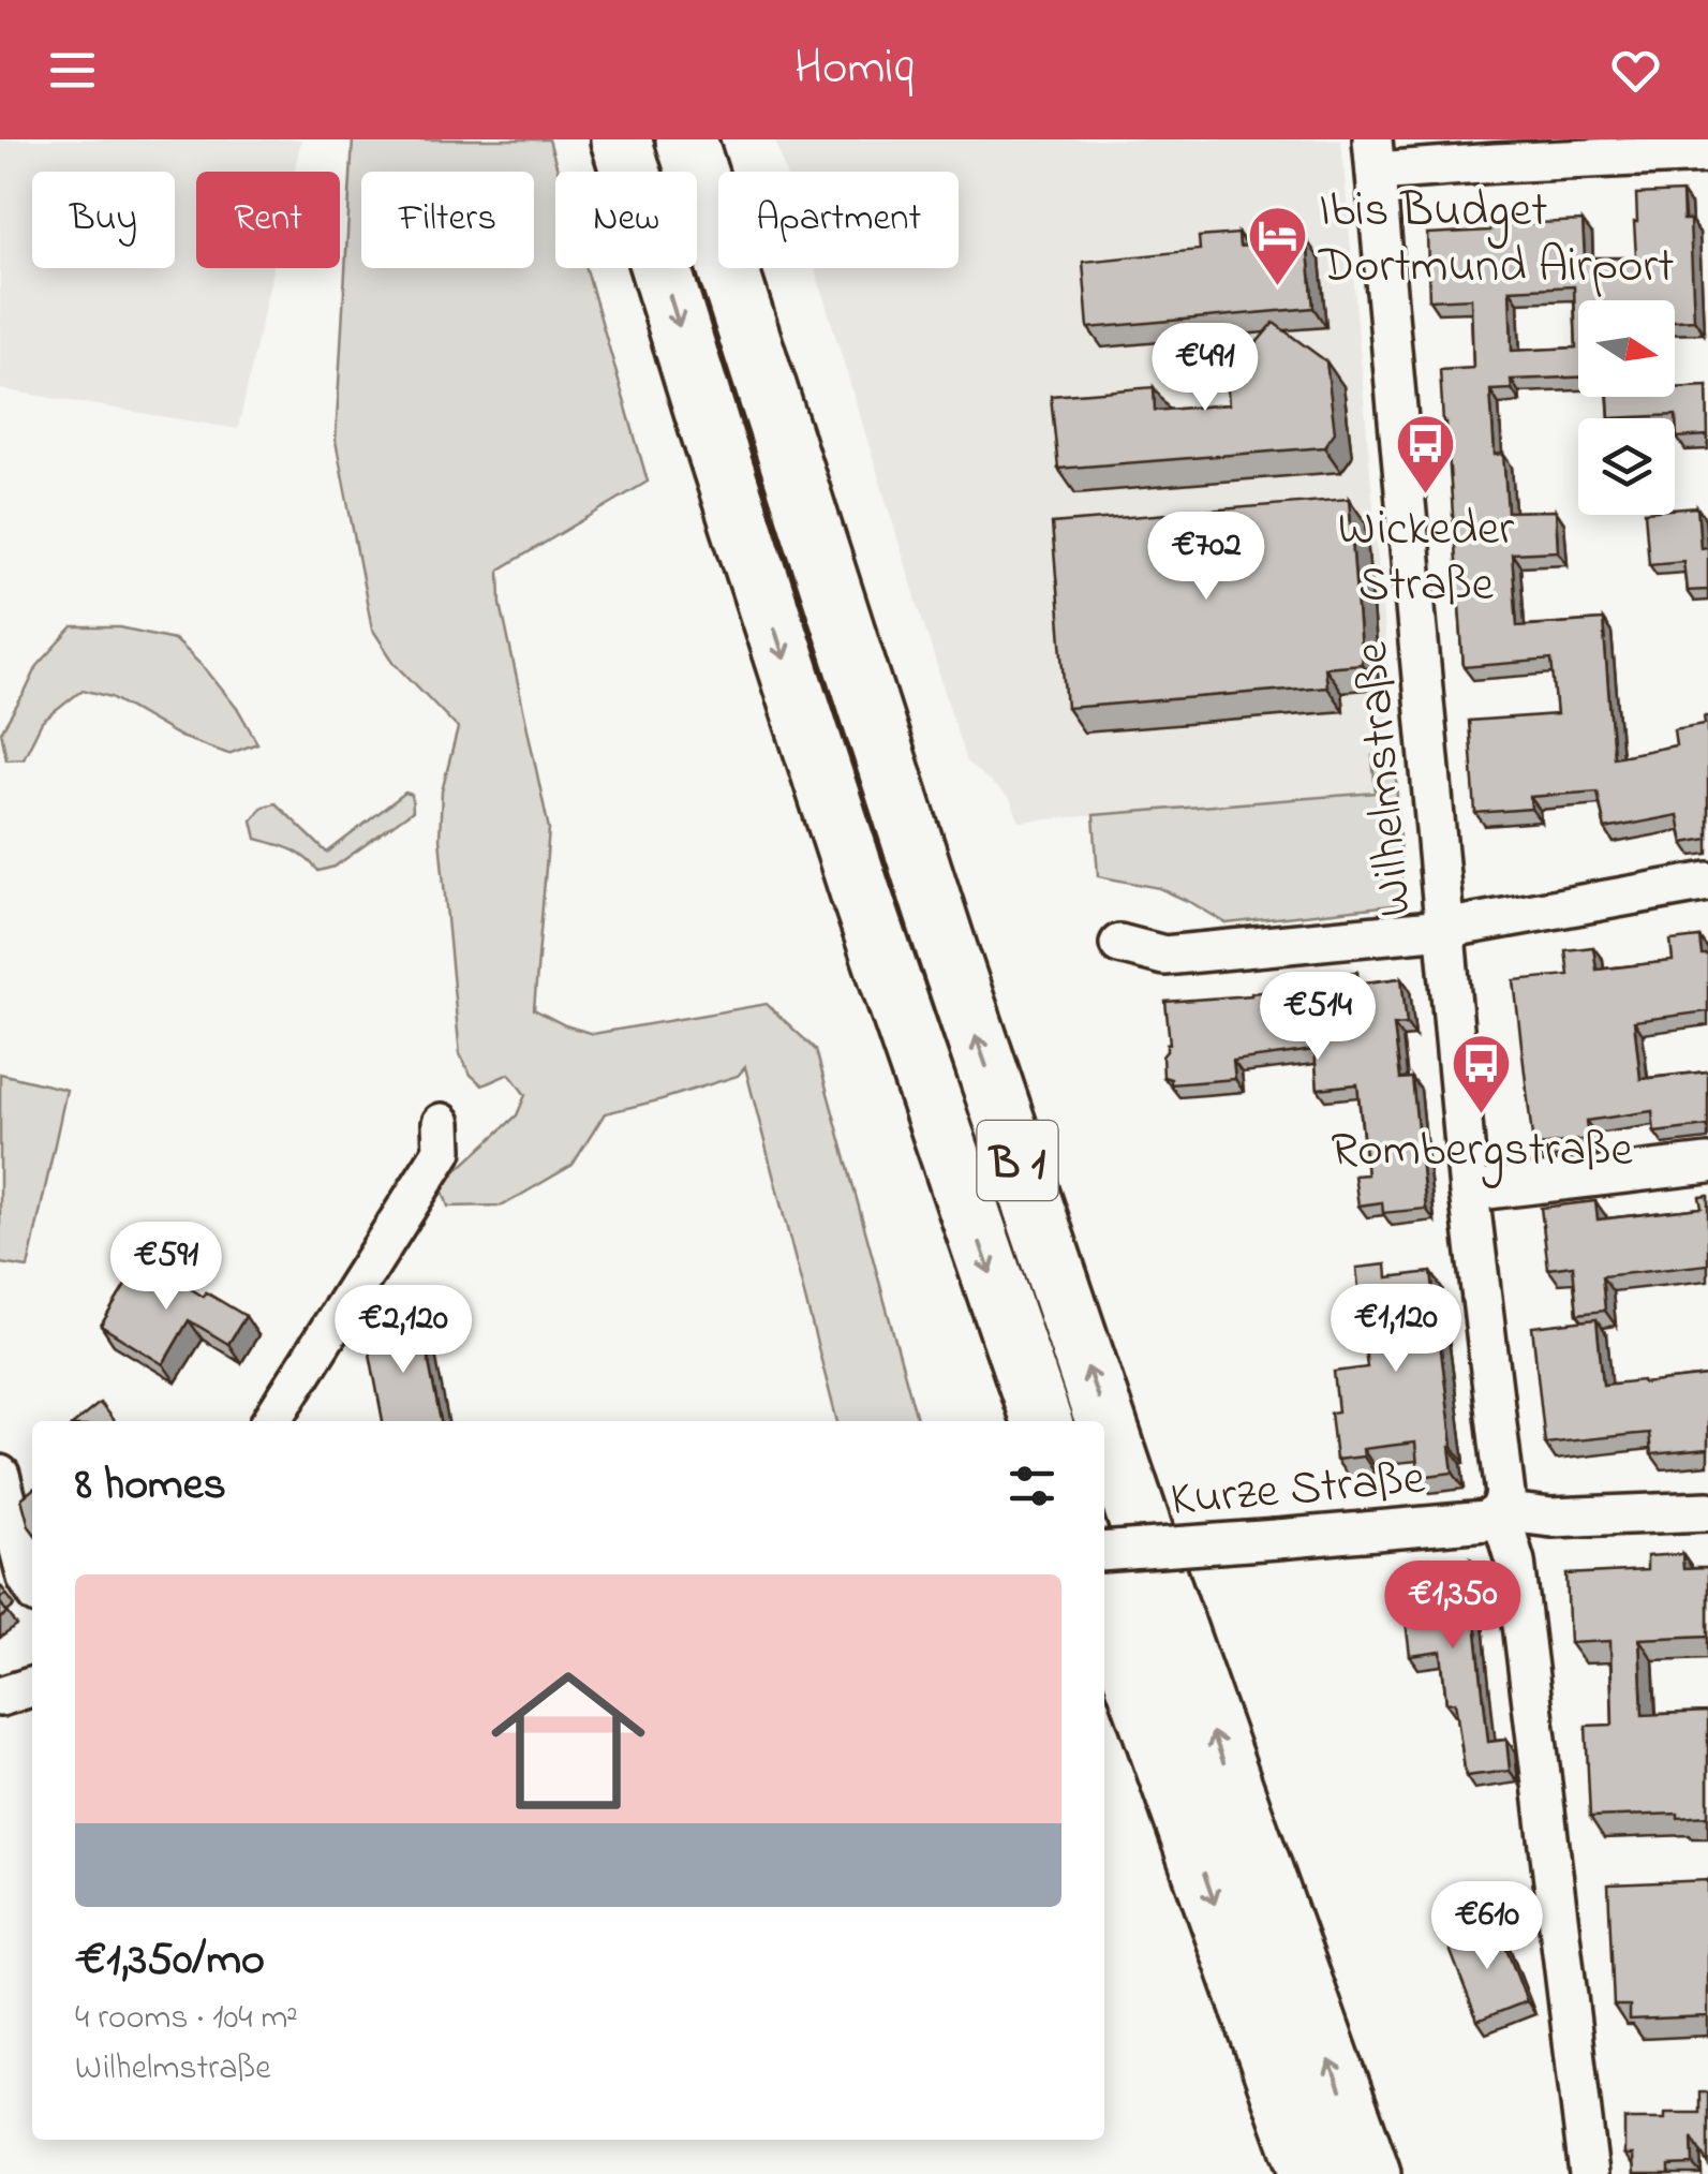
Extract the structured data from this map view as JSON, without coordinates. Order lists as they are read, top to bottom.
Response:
{
  "streets": {
    "highway": ["B 1"],
    "street": ["Wilhelmstraße", "Kurze Straße"]
  },
  "crossings": [
    ["Wilhelmstraße", "Kurze Straße"]
  ],
  "places": {
    "hotel": ["Ibis Budget Dortmund Airport"],
    "bus stop": ["Wickeder Straße", "Rombergstraße"]
  },
  "north": "right",
  "page": {
    "header": "Homiq",
    "chip": [
      "Buy",
      "Rent",
      "Filters",
      "New",
      "Apartment"
    ],
    "price": [
      "€491",
      "€702",
      "€514",
      "€591",
      "€1,120",
      "€2,120",
      "€1,350",
      "€610"
    ],
    "heading": "8 homes",
    "list": [
      {
        "name": "€1,350/mo",
        "note": "4 rooms · 104 m² · Wilhelmstraße"
      }
    ]
  }
}
